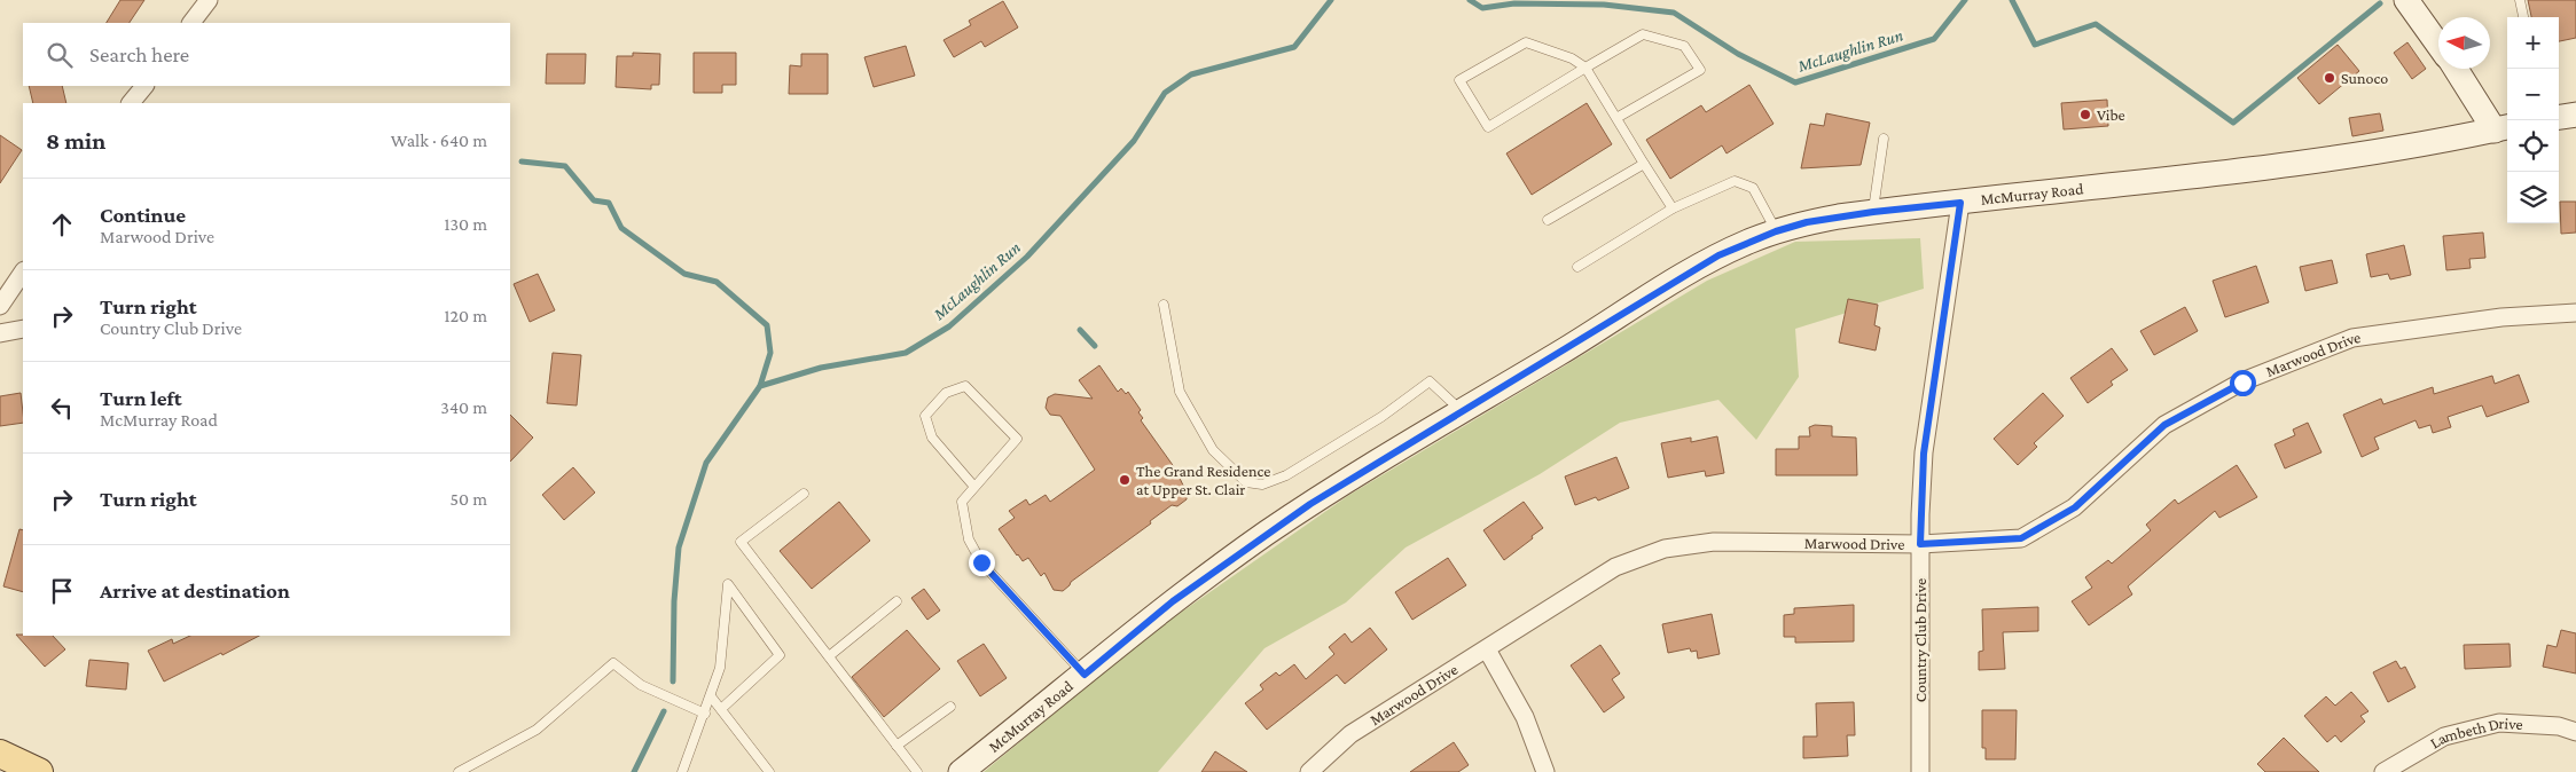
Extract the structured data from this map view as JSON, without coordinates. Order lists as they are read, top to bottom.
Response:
{
  "streets": {
    "main road": ["McMurray Road"],
    "street": ["Marwood Drive", "Country Club Drive", "Lambeth Drive"]
  },
  "crossings": [
    ["McMurray Road", "Country Club Drive"],
    ["Marwood Drive", "Country Club Drive"]
  ],
  "water": ["McLaughlin Run"],
  "places": ["Sunoco", "Vibe", "The Grand Residence at Upper St. Clair"],
  "north": "left",
  "page": {
    "map_buttons": ["+", "−"],
    "search": "Search here",
    "heading": ["8 min", "Walk · 640 m"],
    "list": [
      ["Continue", "Marwood Drive", "130 m"],
      ["Turn right", "Country Club Drive", "120 m"],
      ["Turn left", "McMurray Road", "340 m"],
      ["Turn right", "50 m"],
      "Arrive at destination"
    ]
  }
}
